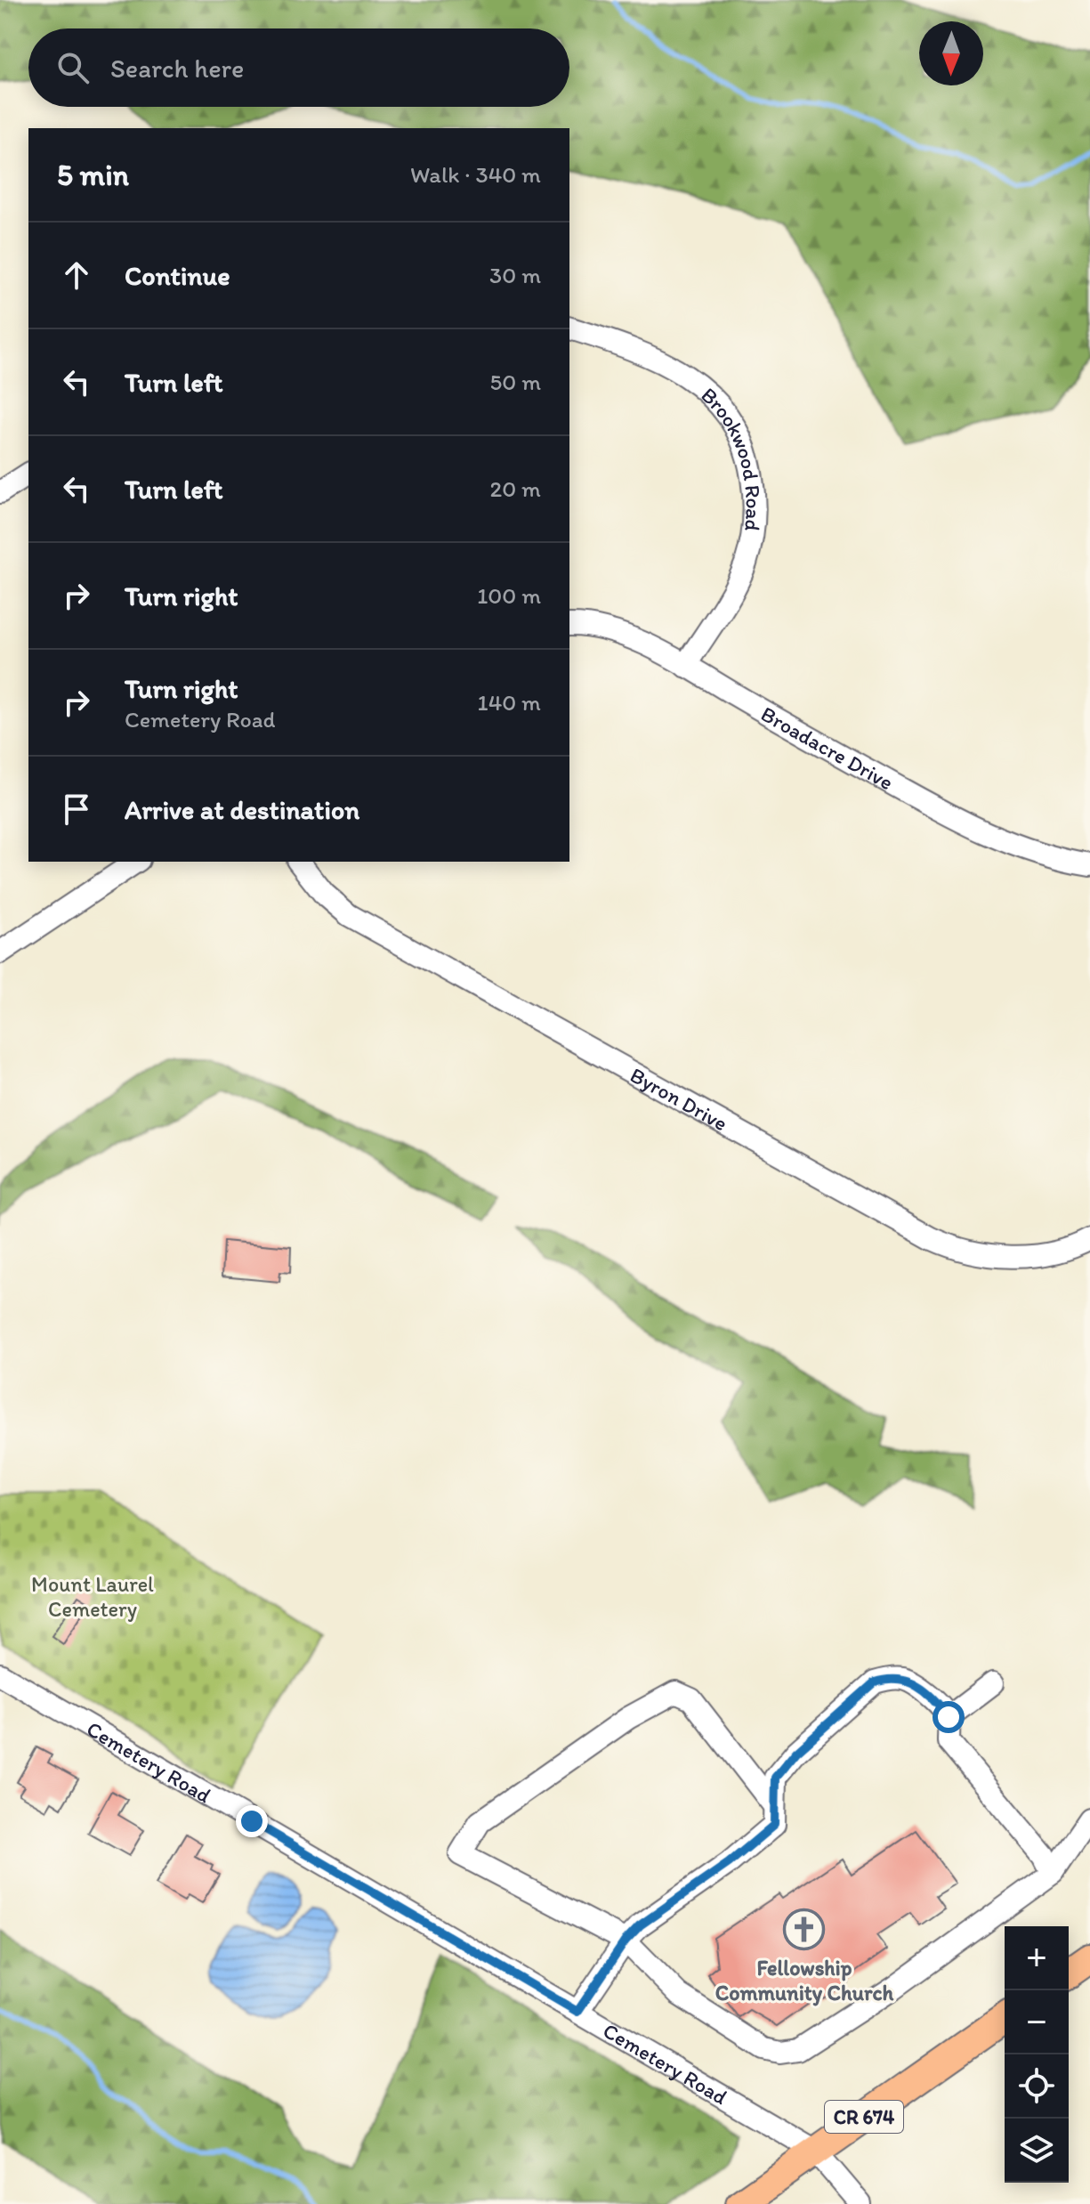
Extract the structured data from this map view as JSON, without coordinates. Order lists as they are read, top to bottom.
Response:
{
  "streets": {
    "main road": ["CR 674"],
    "street": [
      "Brookwood Road",
      "Broadacre Drive",
      "Byron Drive",
      "Cemetery Road"
    ]
  },
  "crossings": [
    ["Brookwood Road", "Broadacre Drive"],
    ["Cemetery Road", "CR 674"]
  ],
  "parks": ["Mount Laurel Cemetery"],
  "places": {
    "church": ["Fellowship Community Church"]
  },
  "north": "bottom",
  "page": {
    "search": "Search here",
    "heading": ["5 min", "Walk · 340 m"],
    "list": [
      ["Continue", "30 m"],
      ["Turn left", "50 m"],
      ["Turn left", "20 m"],
      ["Turn right", "100 m"],
      ["Turn right", "Cemetery Road", "140 m"],
      "Arrive at destination"
    ],
    "map_buttons": ["+", "−"]
  }
}
